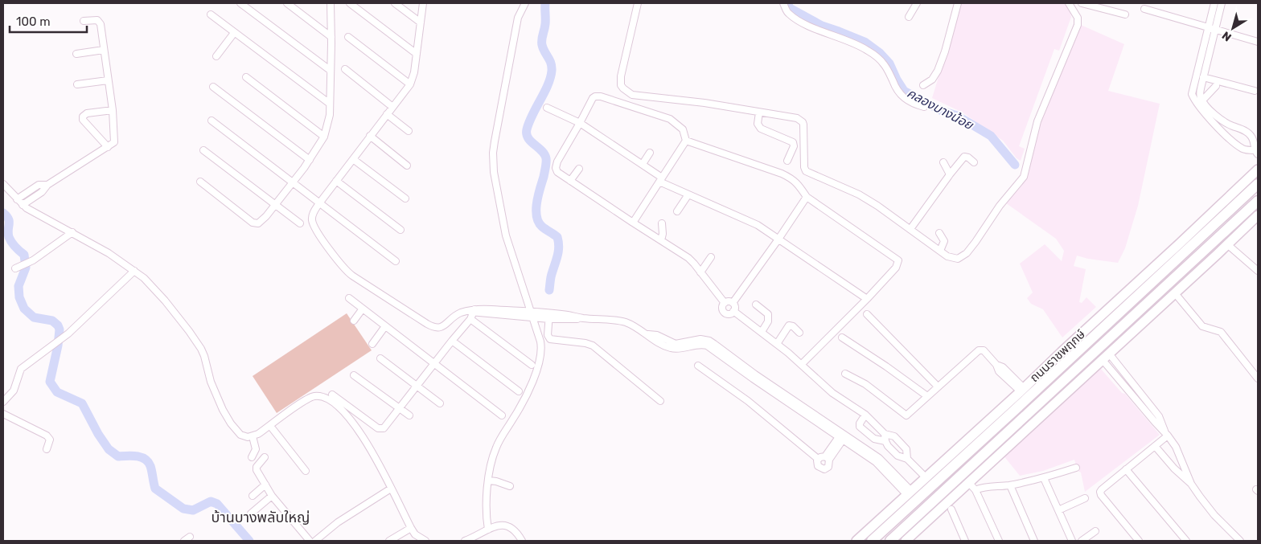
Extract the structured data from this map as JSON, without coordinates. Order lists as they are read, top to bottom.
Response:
{
  "streets": {
    "main road": ["ถนนราชพฤกษ์"]
  },
  "districts": ["บ้านบางพลับใหญ่"],
  "water": ["คลองบางน้อย"],
  "scale_bar": "100 m",
  "north": "bottom left"
}
